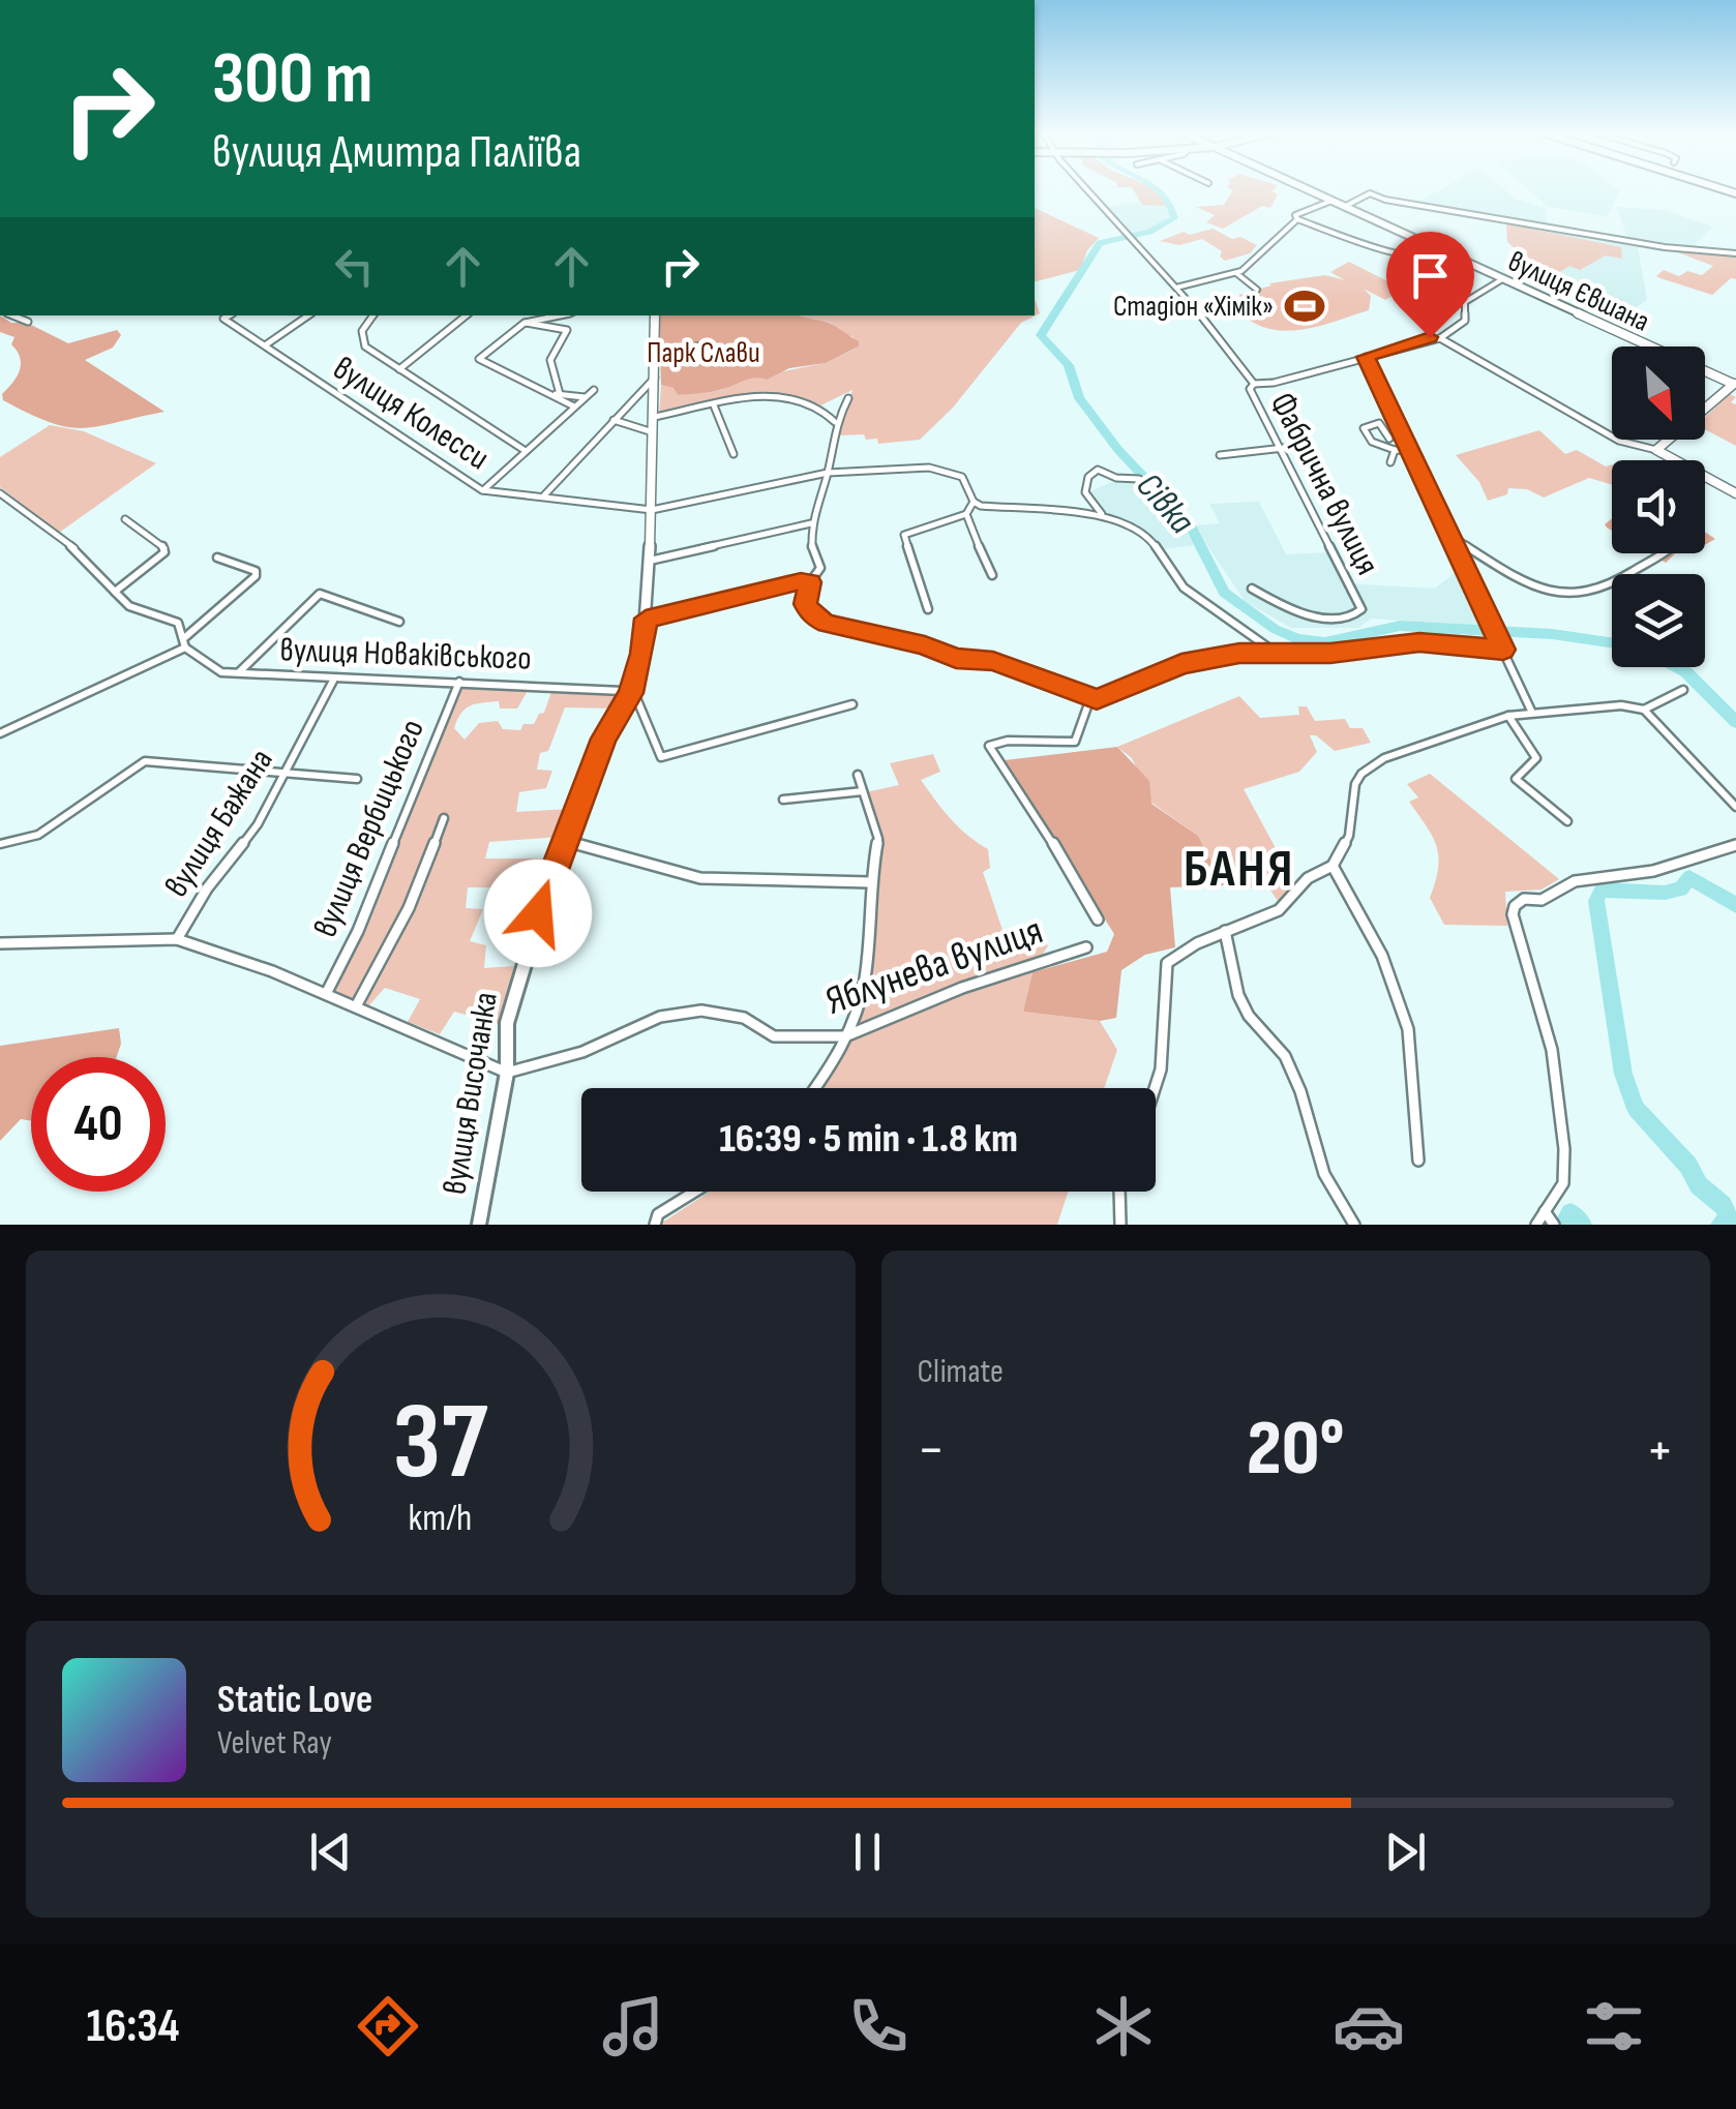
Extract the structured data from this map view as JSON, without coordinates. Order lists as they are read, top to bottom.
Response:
{
  "streets": {
    "street": [
      "вулиця Євшана",
      "вулиця Колесси",
      "Фабрична вулиця",
      "вулиця Новаківського",
      "вулиця Бажана",
      "вулиця Вербицького",
      "Яблунева вулиця",
      "вулиця Височанка"
    ]
  },
  "crossings": [
    ["вулиця Колесси", "вулиця Височанка"],
    ["вулиця Новаківського", "вулиця Бажана"],
    ["вулиця Новаківського", "вулиця Вербицького"],
    ["вулиця Новаківського", "вулиця Височанка"],
    ["Яблунева вулиця", "вулиця Височанка"]
  ],
  "districts": ["БАНЯ"],
  "water": ["Сівка"],
  "parks": ["Парк Слави"],
  "places": {
    "sports": ["Стадіон «Хімік»"]
  },
  "north": "bottom right",
  "page": {
    "turn": ["300 m", "вулиця Дмитра Паліїва"],
    "limit": "40",
    "trip": "16:39 · 5 min · 1.8 km",
    "tile": "Climate",
    "heat": ["−", "20°", "+"],
    "song": ["Static Love", "Velvet Ray"],
    "tabs": "16:34",
    "gauge": ["37", "km/h"]
  }
}
